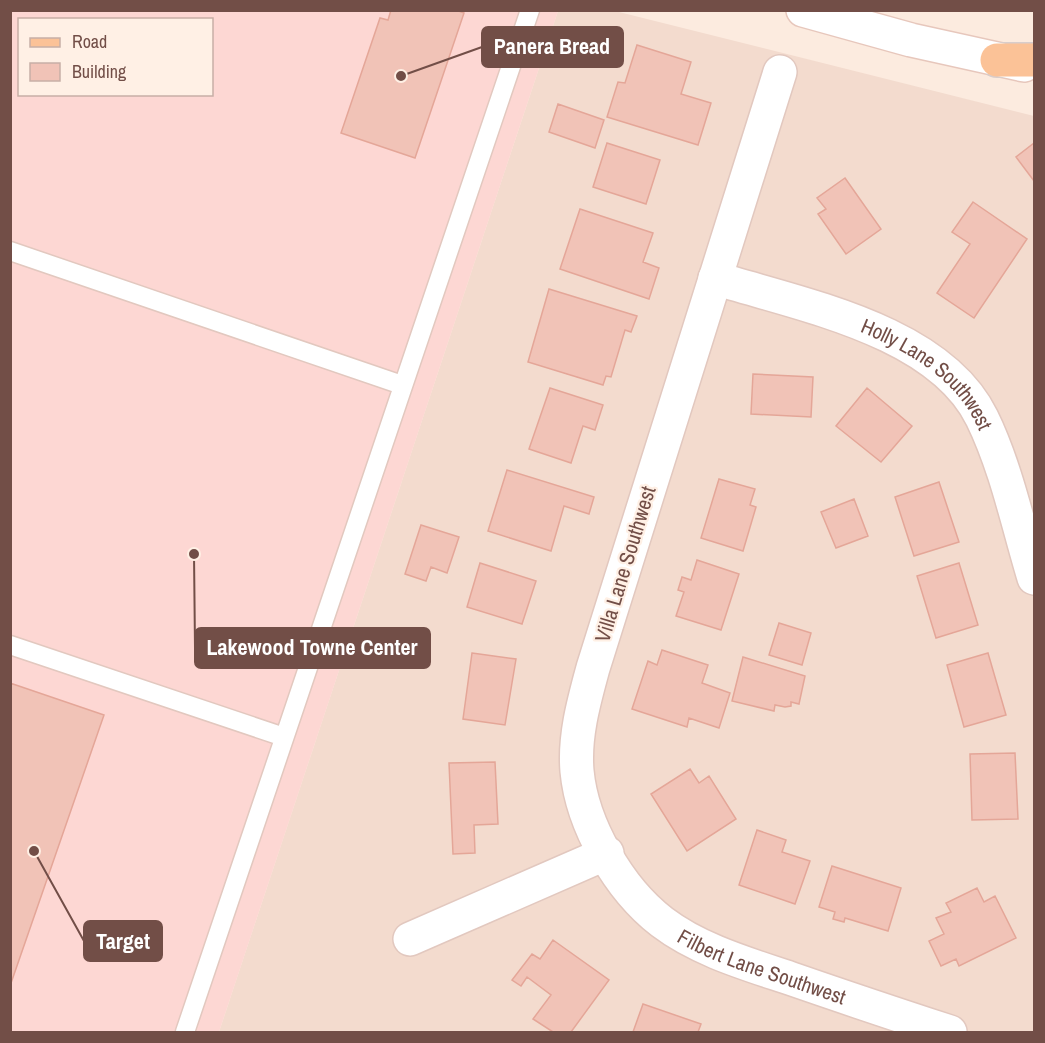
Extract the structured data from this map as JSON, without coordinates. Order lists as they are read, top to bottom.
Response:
{
  "streets": {
    "street": ["Holly Lane Southwest", "Villa Lane Southwest", "Filbert Lane Southwest"]
  },
  "crossings": [
    ["Holly Lane Southwest", "Villa Lane Southwest"],
    ["Villa Lane Southwest", "Filbert Lane Southwest"]
  ],
  "places": ["Panera Bread", "Lakewood Towne Center", "Target"],
  "legend": ["Road", "Building"]
}
